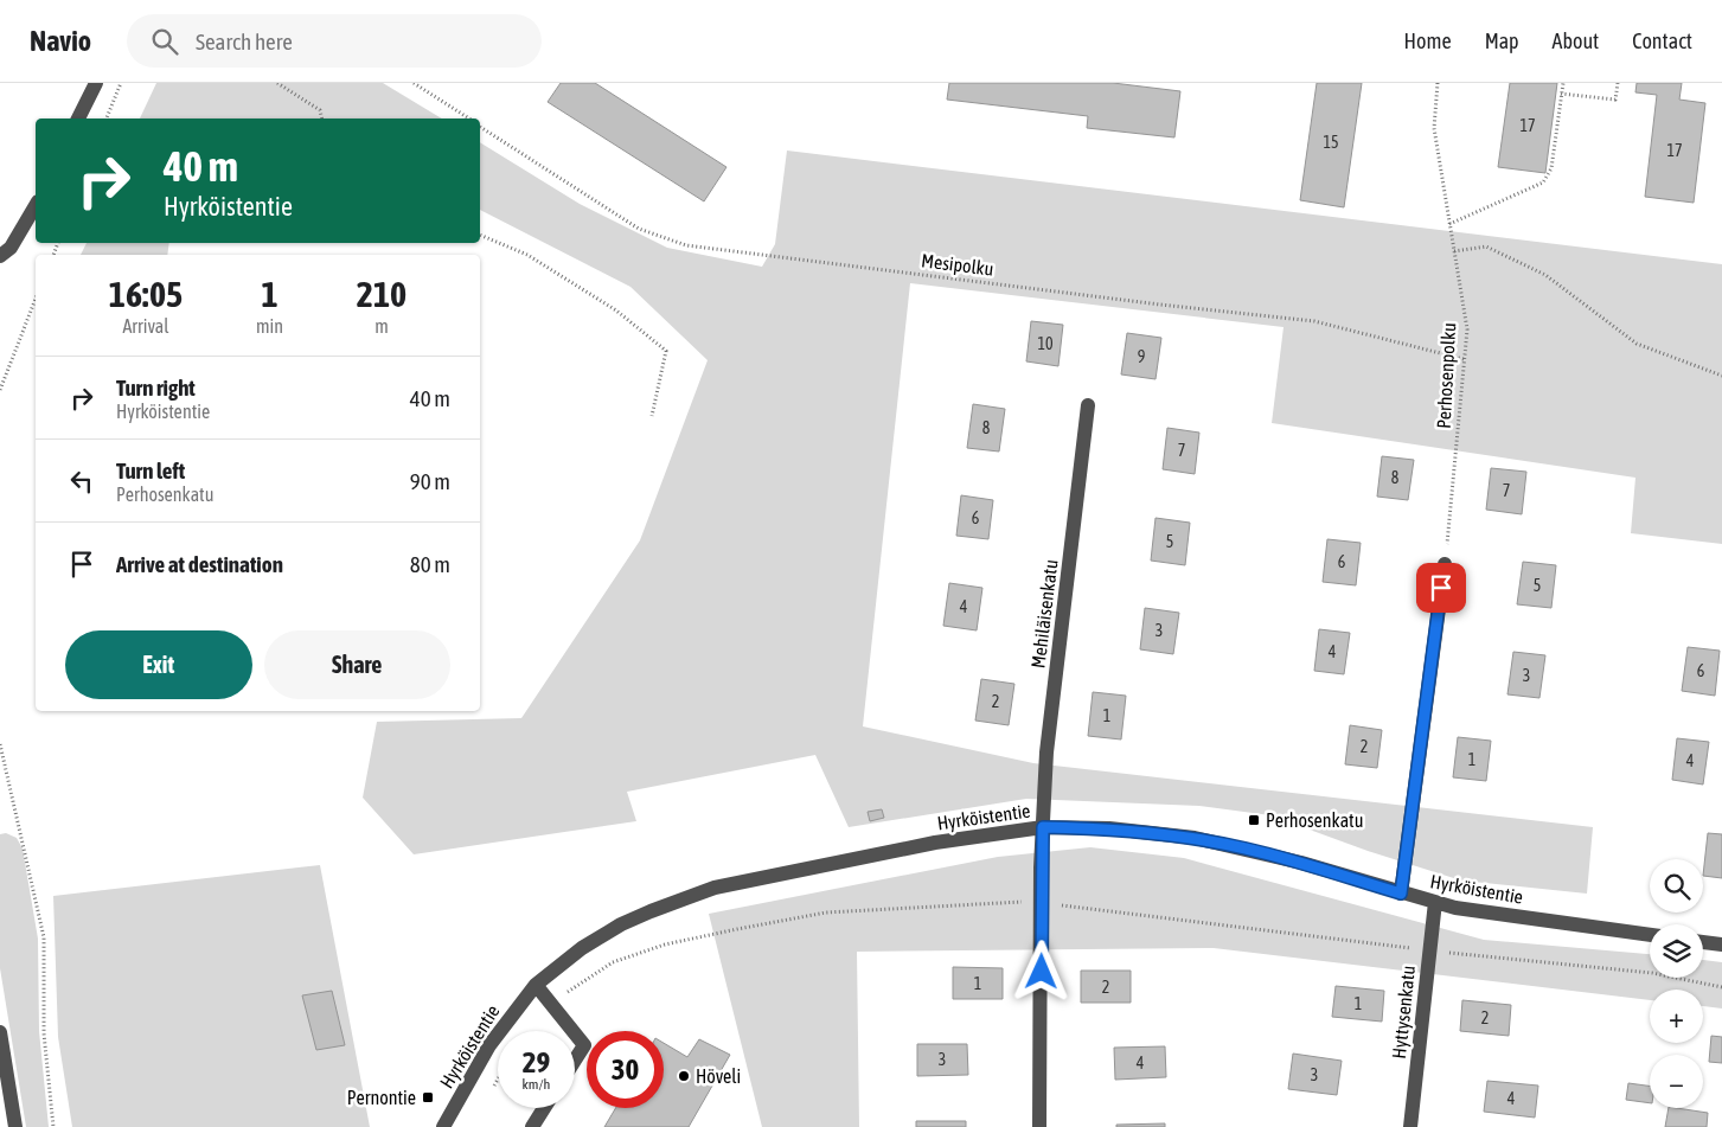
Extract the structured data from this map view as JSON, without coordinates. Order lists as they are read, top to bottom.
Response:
{
  "streets": {
    "street": ["Mehiläisenkatu", "Hyrköistentie", "Hyttysenkatu"],
    "path": ["Mesipolku", "Perhosenpolku"]
  },
  "crossings": [
    ["Mesipolku", "Perhosenpolku"],
    ["Mehiläisenkatu", "Hyrköistentie"],
    ["Hyrköistentie", "Hyttysenkatu"]
  ],
  "places": {
    "transit": ["Perhosenkatu", "Pernontie"],
    "other": ["Höveli"]
  },
  "house_numbers": [
    "17",
    "15",
    "17",
    "10",
    "9",
    "8",
    "7",
    "8",
    "7",
    "6",
    "5",
    "6",
    "5",
    "4",
    "3",
    "4",
    "6",
    "3",
    "2",
    "1",
    "2",
    "1",
    "4",
    "1",
    "2",
    "1",
    "2",
    "3",
    "4",
    "3",
    "4"
  ],
  "page": {
    "header": "Navio",
    "search": "Search here",
    "nav": [
      "Home",
      "Map",
      "About",
      "Contact"
    ],
    "turn": ["40 m", "Hyrköistentie"],
    "eta": [
      "16:05",
      "Arrival",
      "1",
      "min",
      "210",
      "m"
    ],
    "list": [
      {
        "name": "Turn right",
        "note": "Hyrköistentie",
        "value": "40 m"
      },
      {
        "name": "Turn left",
        "note": "Perhosenkatu",
        "value": "90 m"
      },
      {
        "name": "Arrive at destination",
        "value": "80 m"
      }
    ],
    "buttons": ["Exit", "Share"],
    "map_buttons": ["+", "−"],
    "speed": "29 km/h",
    "limit": "30"
  }
}
